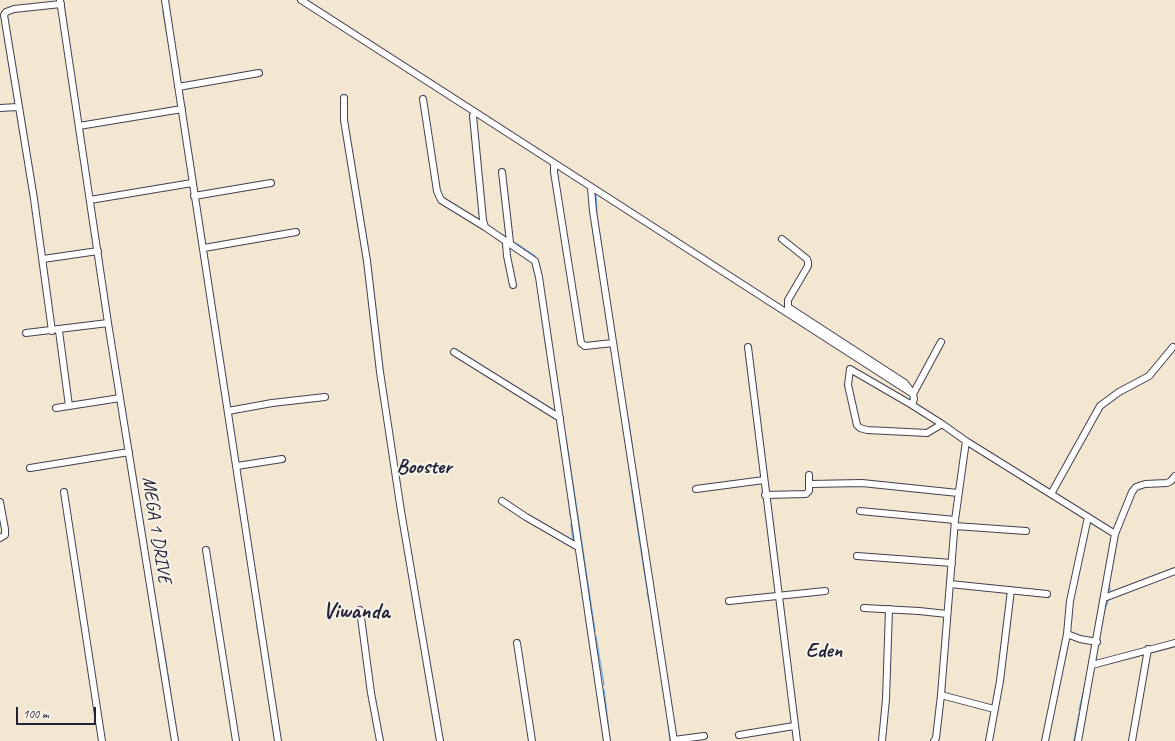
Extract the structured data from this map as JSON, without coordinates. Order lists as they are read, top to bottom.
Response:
{
  "streets": {
    "street": ["MEGA 1 DRIVE"]
  },
  "districts": ["Booster", "Viwanda", "Eden"],
  "scale_bar": "100 m"
}
